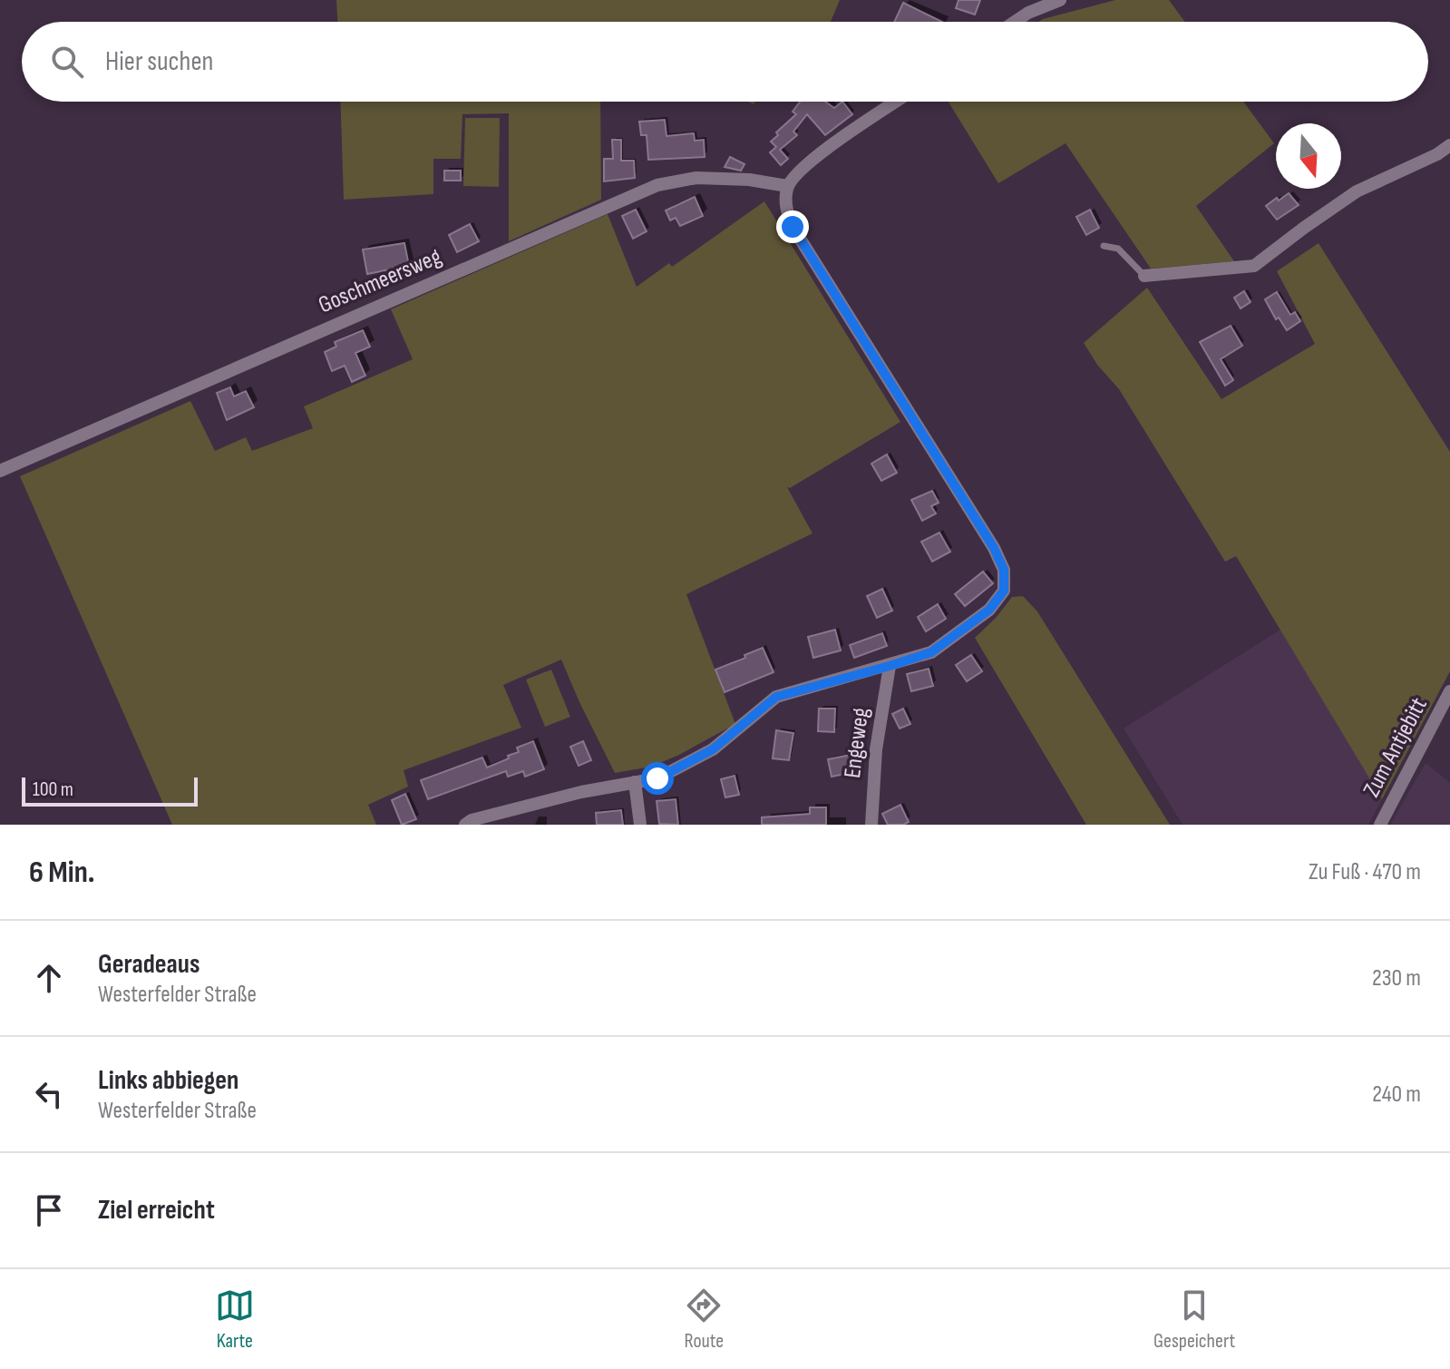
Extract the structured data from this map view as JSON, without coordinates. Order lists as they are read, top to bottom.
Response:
{
  "streets": {
    "street": ["Goschmeersweg", "Engeweg", "Zum Antjebitt"]
  },
  "scale_bar": "100 m",
  "north": "bottom",
  "page": {
    "search": "Hier suchen",
    "scale": "100 m",
    "heading": ["6 Min.", "Zu Fuß · 470 m"],
    "list": [
      ["Geradeaus", "Westerfelder Straße", "230 m"],
      ["Links abbiegen", "Westerfelder Straße", "240 m"],
      "Ziel erreicht"
    ],
    "nav": ["Karte", "Route", "Gespeichert"]
  }
}
